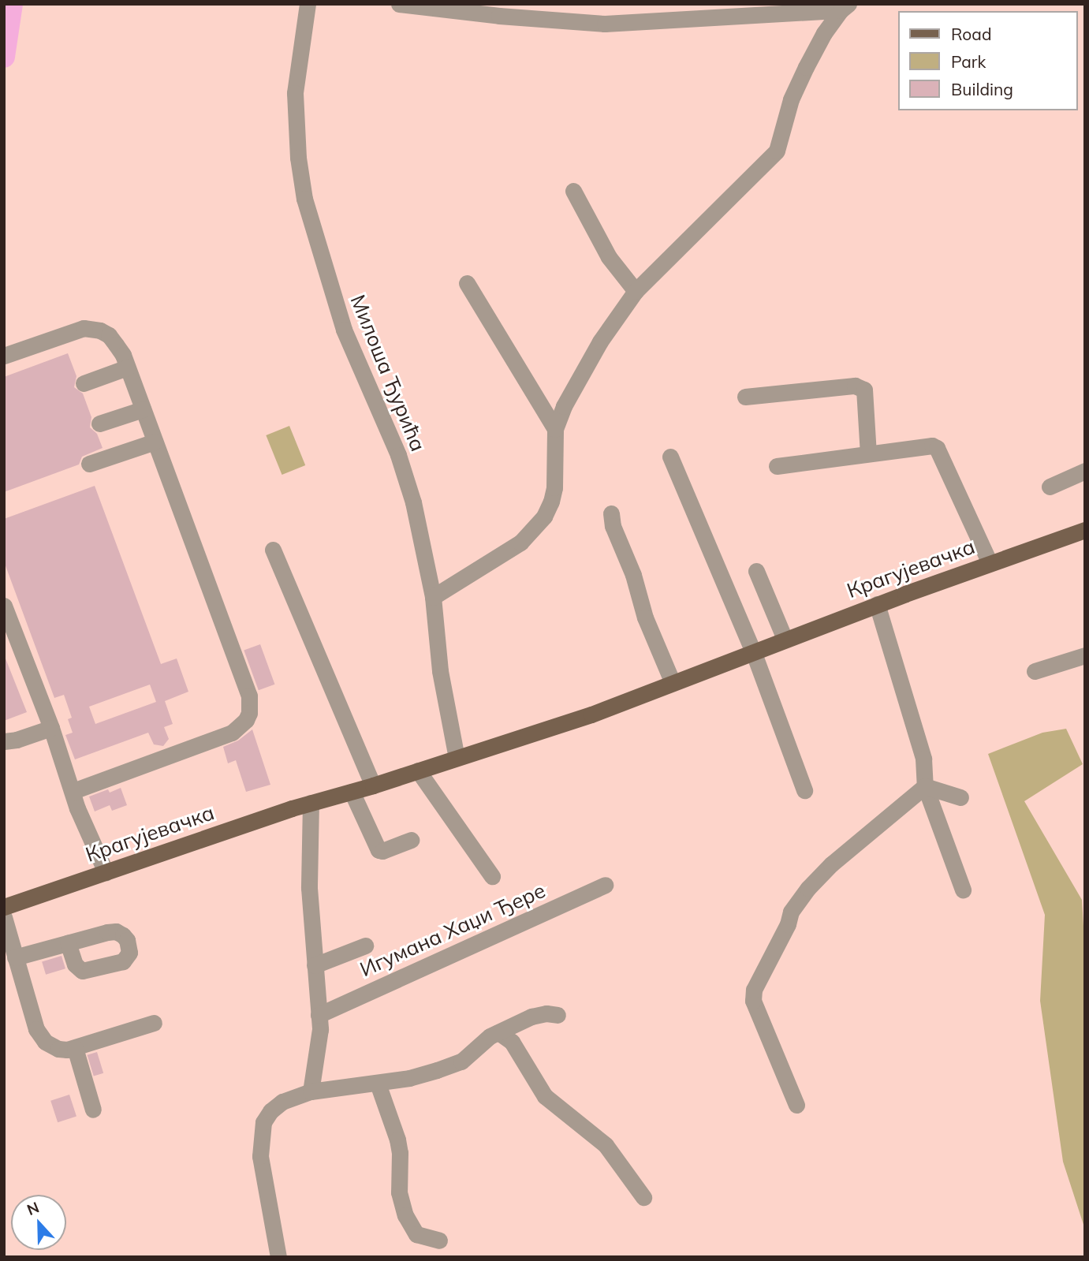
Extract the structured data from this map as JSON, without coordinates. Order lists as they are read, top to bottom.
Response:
{
  "streets": {
    "main road": ["Крагујевачка"],
    "street": ["Милоша Ђурића", "Игумана Хаџи Ђере"]
  },
  "crossings": [
    ["Милоша Ђурића", "Крагујевачка"]
  ],
  "legend": ["Road", "Park", "Building"],
  "north": "top"
}
